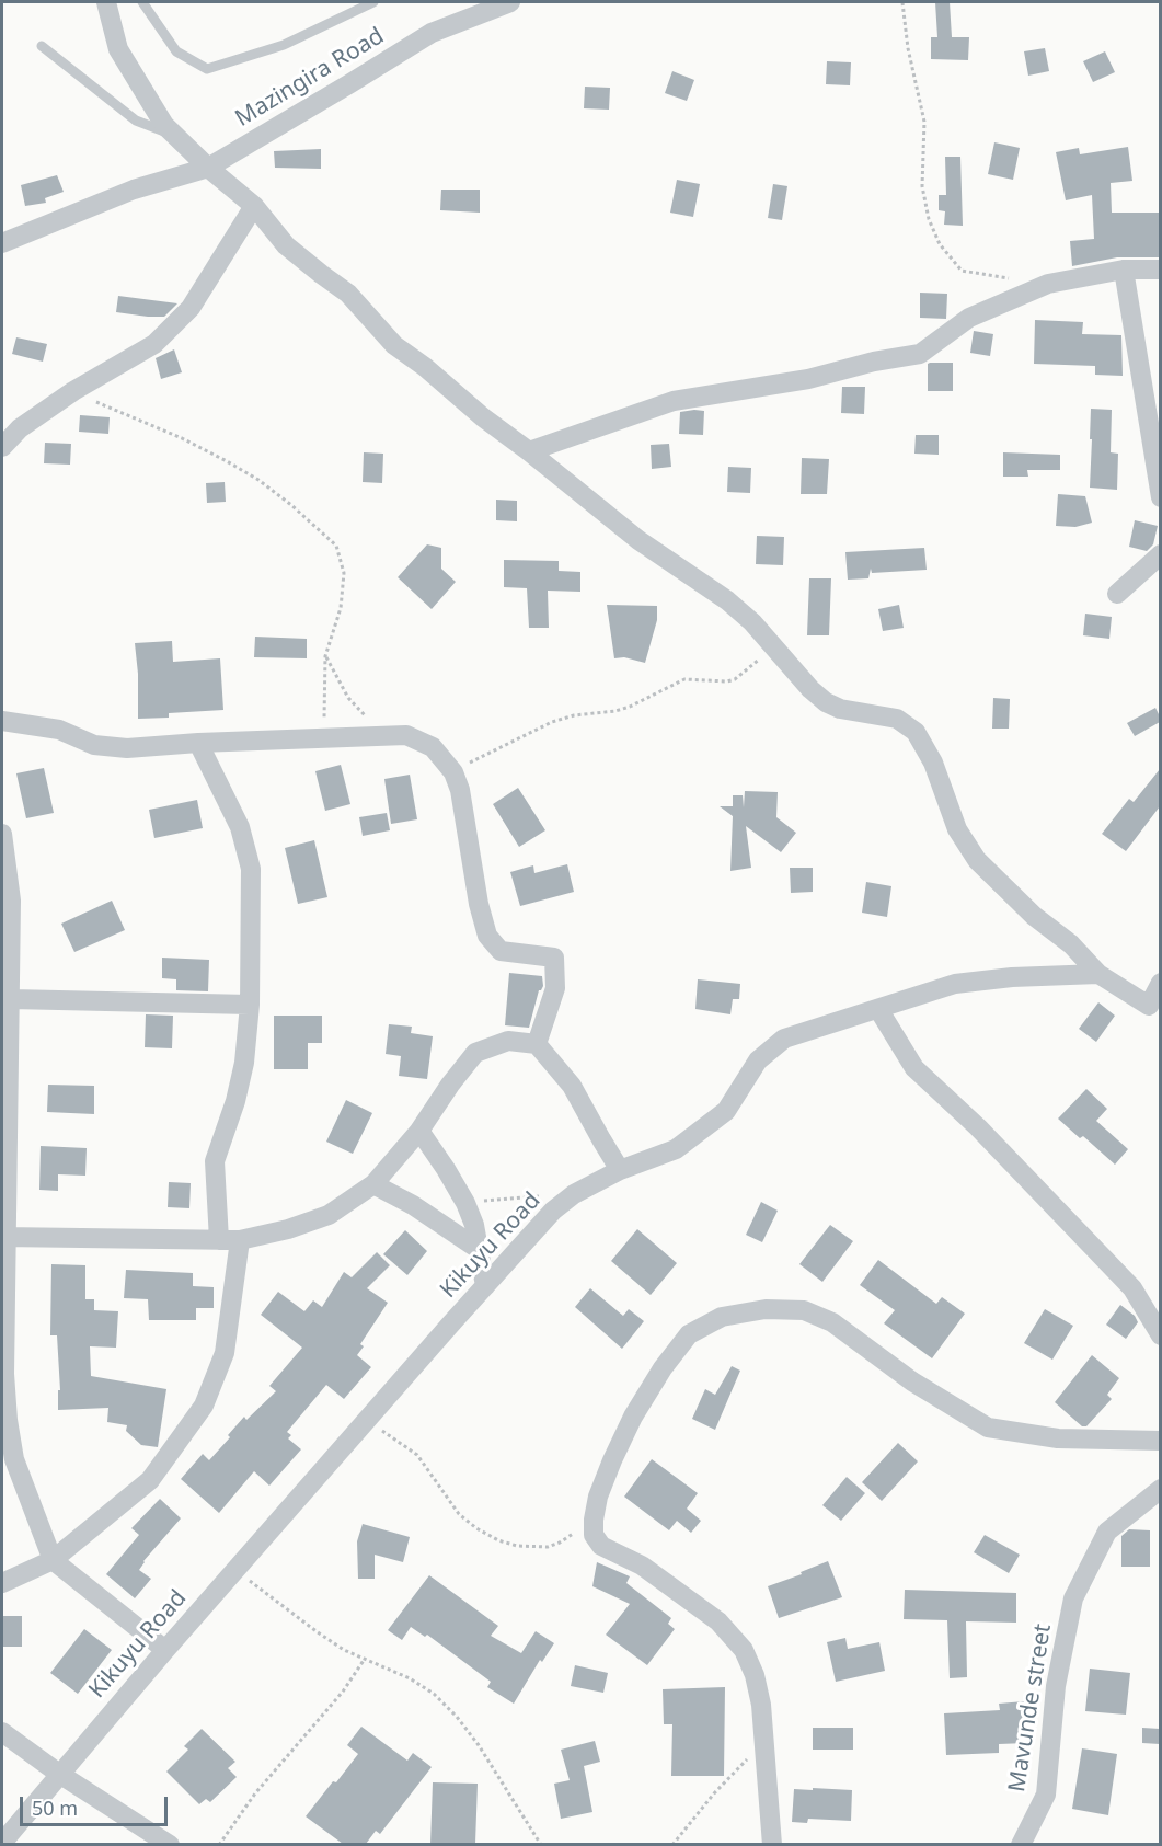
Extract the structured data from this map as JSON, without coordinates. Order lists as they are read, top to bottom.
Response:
{
  "streets": {
    "street": ["Mazingira Road", "Kikuyu Road", "Mavunde street"]
  },
  "scale_bar": "50 m"
}
